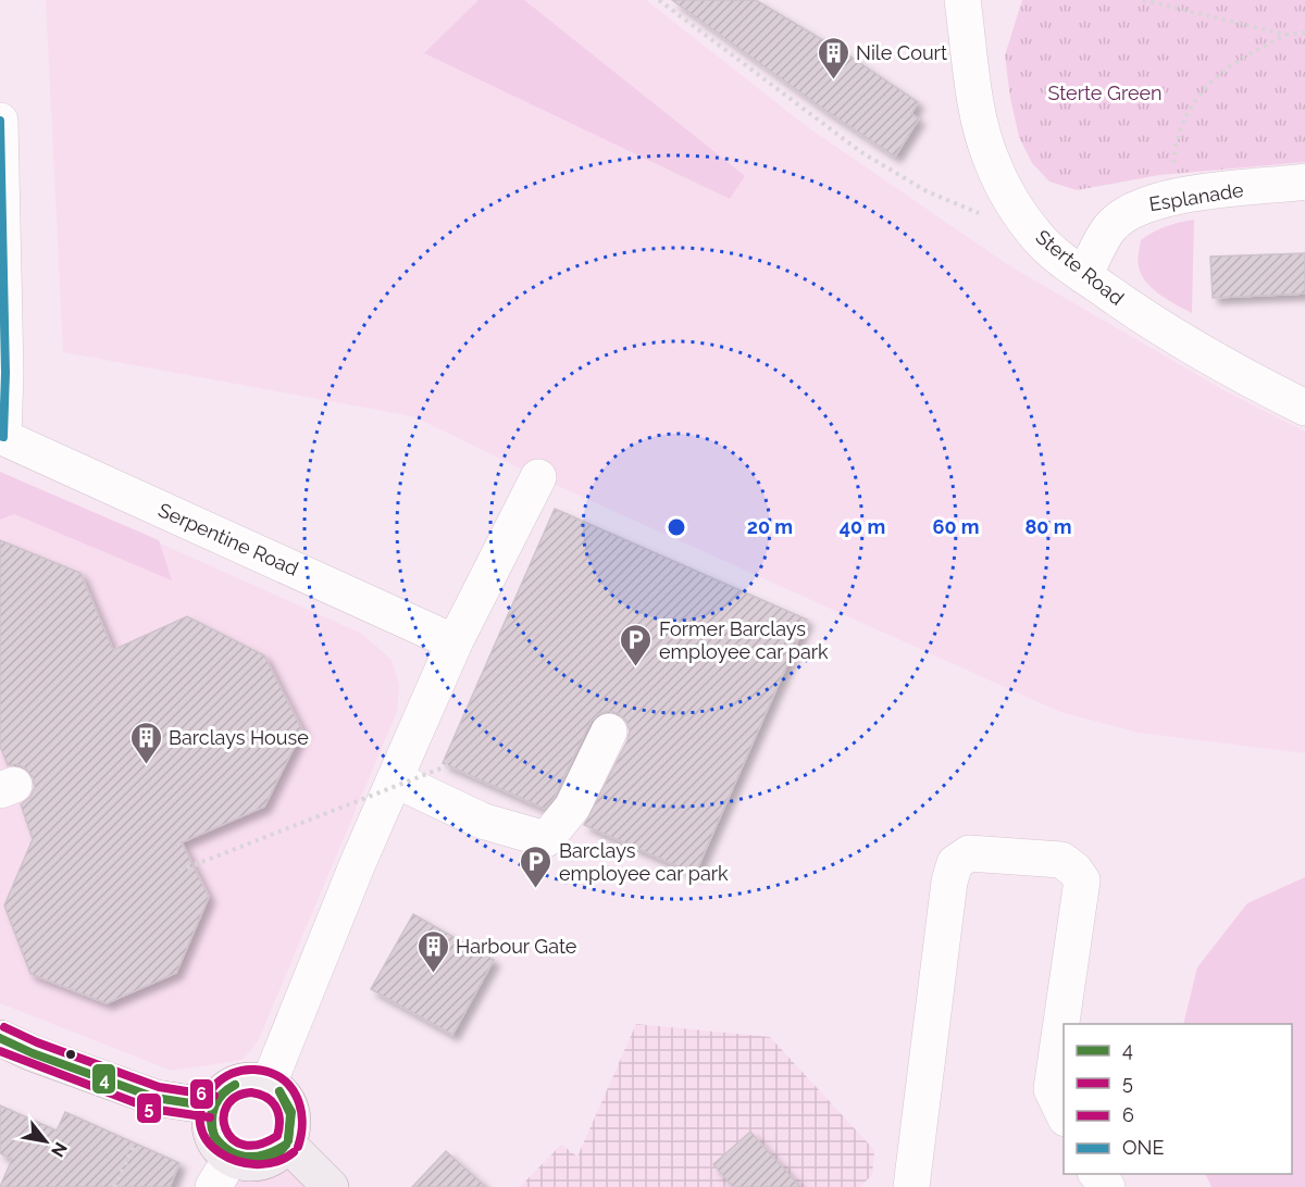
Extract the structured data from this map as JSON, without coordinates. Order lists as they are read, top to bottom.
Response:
{
  "streets": {
    "street": ["Esplanade", "Sterte Road", "Serpentine Road"]
  },
  "crossings": [
    ["Esplanade", "Sterte Road"]
  ],
  "parks": ["Sterte Green"],
  "places": {
    "building": ["Nile Court", "Barclays House", "Harbour Gate"],
    "parking": ["Former Barclays employee car park", "Barclays employee car park"]
  },
  "lines": [
    "transit line ONE",
    "transit line 6",
    "transit line 4",
    "transit line 5"
  ],
  "legend": [
    "4",
    "5",
    "6",
    "ONE"
  ],
  "north": "bottom right",
  "rings": [
    "20 m",
    "40 m",
    "60 m",
    "80 m"
  ]
}
